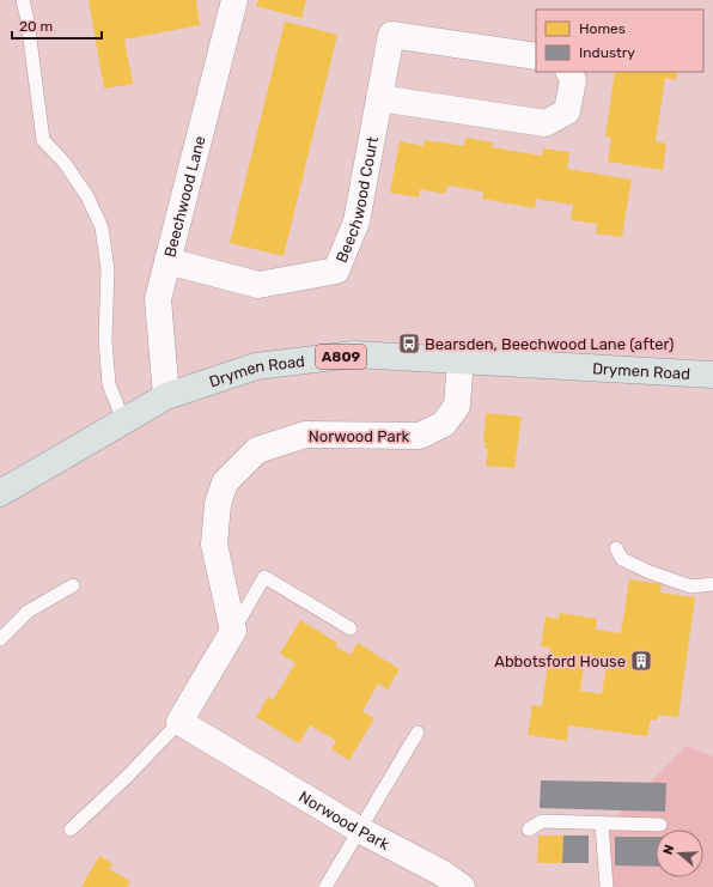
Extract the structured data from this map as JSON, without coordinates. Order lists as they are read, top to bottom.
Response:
{
  "streets": {
    "main road": ["A809", "Drymen Road"],
    "street": ["Beechwood Lane", "Beechwood Court", "Norwood Park"]
  },
  "crossings": [
    ["Beechwood Lane", "Beechwood Court"],
    ["Beechwood Lane", "Drymen Road"],
    ["Drymen Road", "Norwood Park"]
  ],
  "places": {
    "bus stop": ["Bearsden, Beechwood Lane (after)"],
    "building": ["Abbotsford House"]
  },
  "legend": ["Homes", "Industry"],
  "scale_bar": "20 m",
  "north": "left"
}
